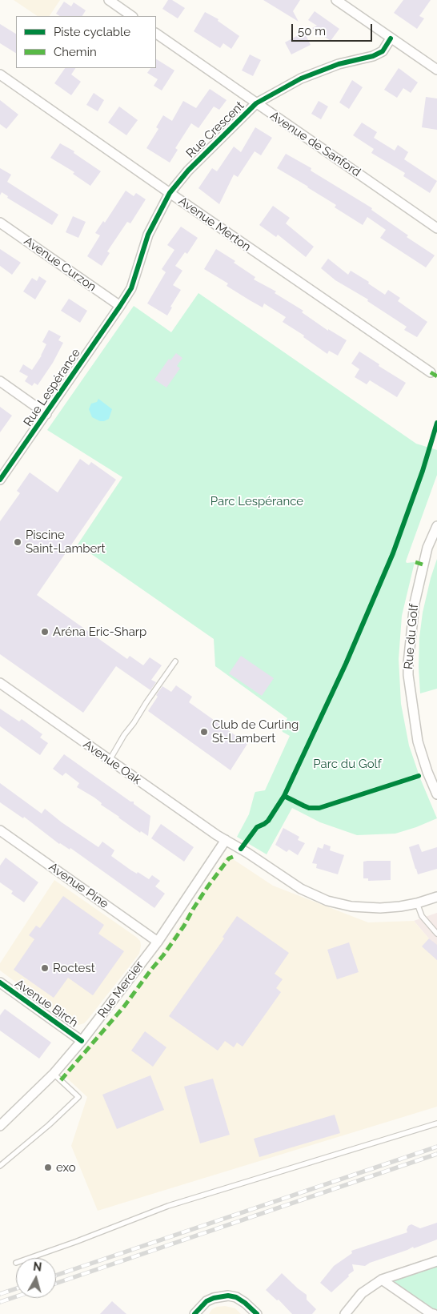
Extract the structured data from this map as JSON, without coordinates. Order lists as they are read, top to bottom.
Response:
{
  "streets": {
    "street": [
      "Rue Crescent",
      "Avenue de Sanford",
      "Avenue Merton",
      "Avenue Curzon",
      "Rue Lespérance",
      "Rue du Golf",
      "Avenue Oak",
      "Avenue Pine",
      "Rue Mercier",
      "Avenue Birch"
    ]
  },
  "crossings": [
    ["Rue Crescent", "Avenue de Sanford"],
    ["Rue Crescent", "Avenue Merton"],
    ["Rue Crescent", "Avenue Curzon"],
    ["Rue Crescent", "Rue Lespérance"],
    ["Avenue Curzon", "Rue Lespérance"],
    ["Avenue Oak", "Rue Mercier"],
    ["Avenue Pine", "Rue Mercier"],
    ["Rue Mercier", "Avenue Birch"]
  ],
  "parks": ["Parc Lespérance", "Parc du Golf"],
  "places": [
    "Piscine Saint-Lambert",
    "Aréna Eric-Sharp",
    "Club de Curling St-Lambert",
    "Roctest",
    "exo"
  ],
  "legend": ["Piste cyclable", "Chemin"],
  "scale_bar": "50 m",
  "north": "top"
}
